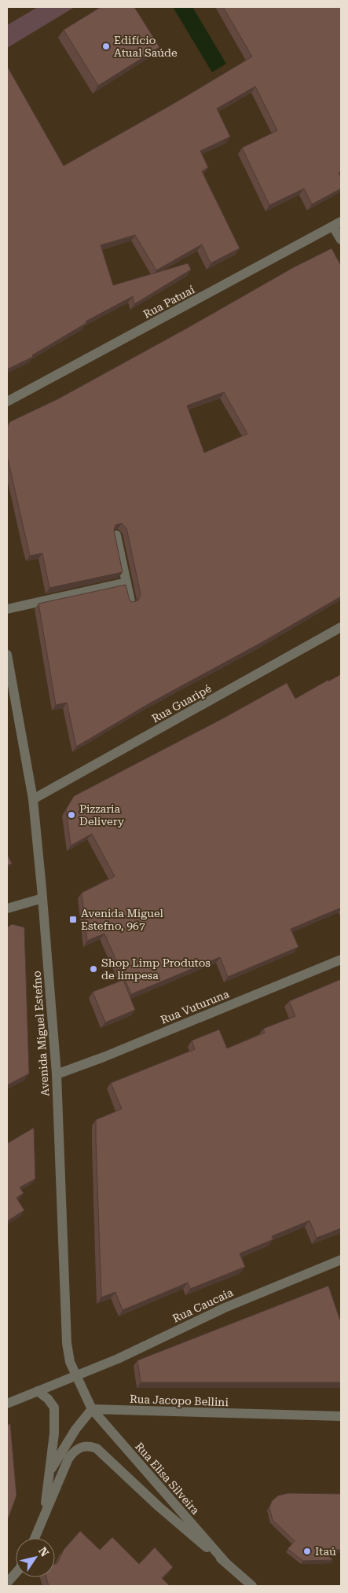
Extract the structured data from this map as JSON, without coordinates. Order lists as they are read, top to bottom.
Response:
{
  "streets": {
    "street": [
      "Rua Patuaí",
      "Rua Guaripé",
      "Rua Vuturuna",
      "Avenida Miguel Estefno",
      "Rua Caucaia",
      "Rua Jacopo Bellini",
      "Rua Elisa Silveira"
    ]
  },
  "crossings": [
    ["Rua Guaripé", "Avenida Miguel Estefno"],
    ["Rua Vuturuna", "Avenida Miguel Estefno"],
    ["Avenida Miguel Estefno", "Rua Caucaia"],
    ["Avenida Miguel Estefno", "Rua Jacopo Bellini"],
    ["Avenida Miguel Estefno", "Rua Elisa Silveira"],
    ["Rua Jacopo Bellini", "Rua Elisa Silveira"]
  ],
  "places": {
    "other": [
      "Edifício Atual Saúde",
      "Pizzaria Delivery",
      "Shop Limp Produtos de limpesa",
      "Itaú"
    ],
    "transit": ["Avenida Miguel Estefno, 967"]
  },
  "north": "top right"
}
